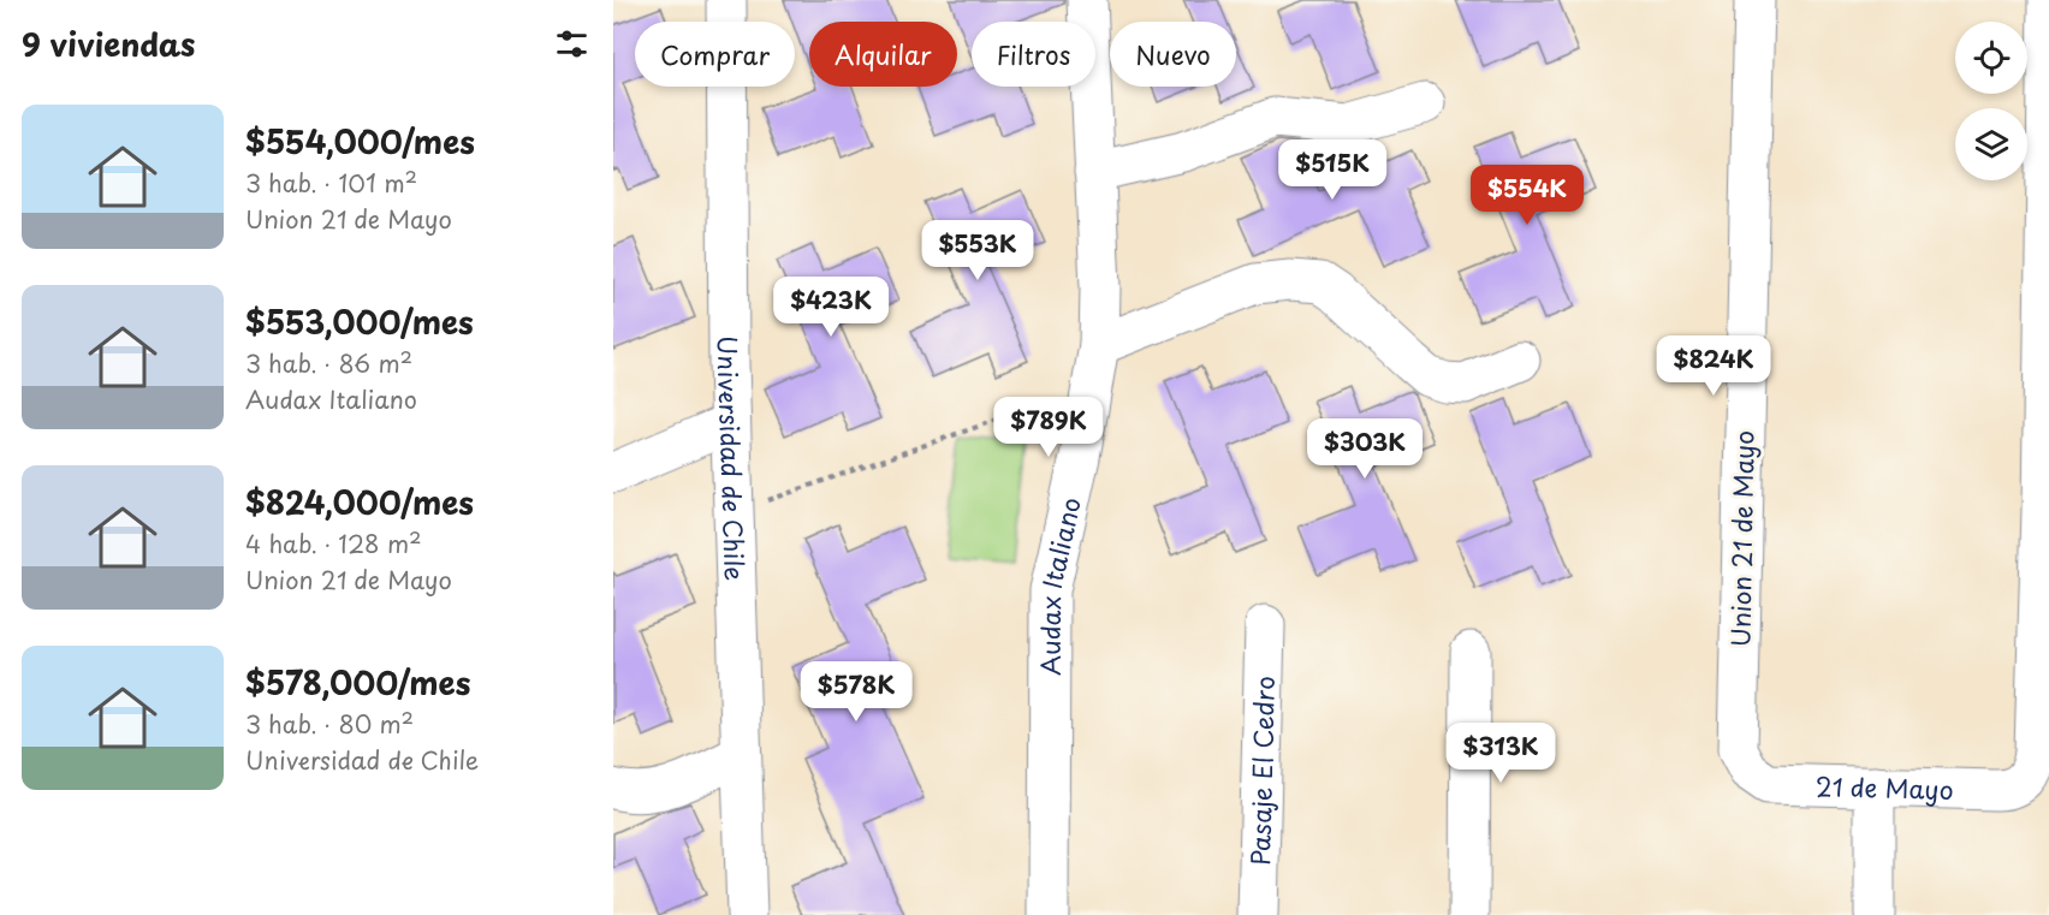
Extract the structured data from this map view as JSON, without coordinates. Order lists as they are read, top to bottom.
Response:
{
  "streets": {
    "street": [
      "Universidad de Chile",
      "Union 21 de Mayo",
      "Audax Italiano",
      "Pasaje El Cedro",
      "21 de Mayo"
    ]
  },
  "crossings": [
    ["Union 21 de Mayo", "21 de Mayo"]
  ],
  "page": {
    "heading": "9 viviendas",
    "chip": [
      "Comprar",
      "Alquilar",
      "Filtros",
      "Nuevo"
    ],
    "list": [
      {
        "name": "$554,000/mes",
        "note": "3 hab. · 101 m² · Union 21 de Mayo"
      },
      {
        "name": "$553,000/mes",
        "note": "3 hab. · 86 m² · Audax Italiano"
      },
      {
        "name": "$824,000/mes",
        "note": "4 hab. · 128 m² · Union 21 de Mayo"
      },
      {
        "name": "$578,000/mes",
        "note": "3 hab. · 80 m² · Universidad de Chile"
      }
    ],
    "price": [
      "$515K",
      "$554K",
      "$553K",
      "$423K",
      "$824K",
      "$789K",
      "$303K",
      "$578K",
      "$313K"
    ]
  }
}
